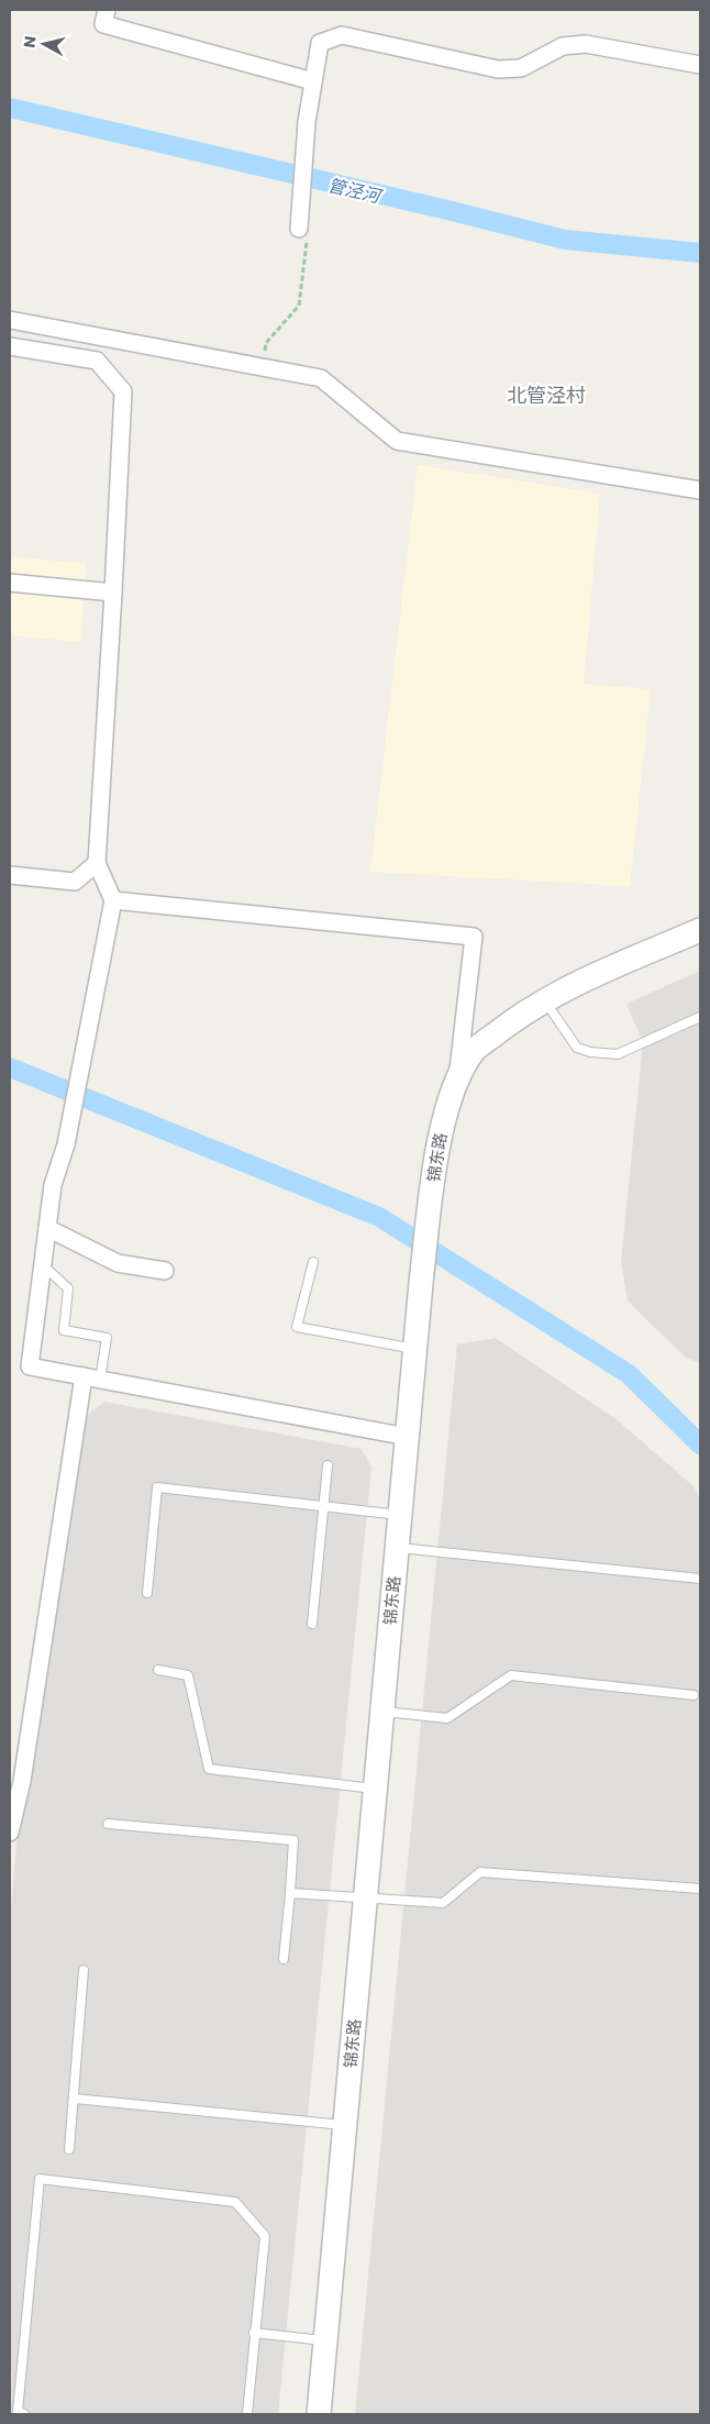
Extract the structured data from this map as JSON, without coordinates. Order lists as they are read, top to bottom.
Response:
{
  "streets": {
    "main road": ["锦东路"]
  },
  "districts": ["北管泾村"],
  "water": ["管泾河"],
  "north": "left"
}
